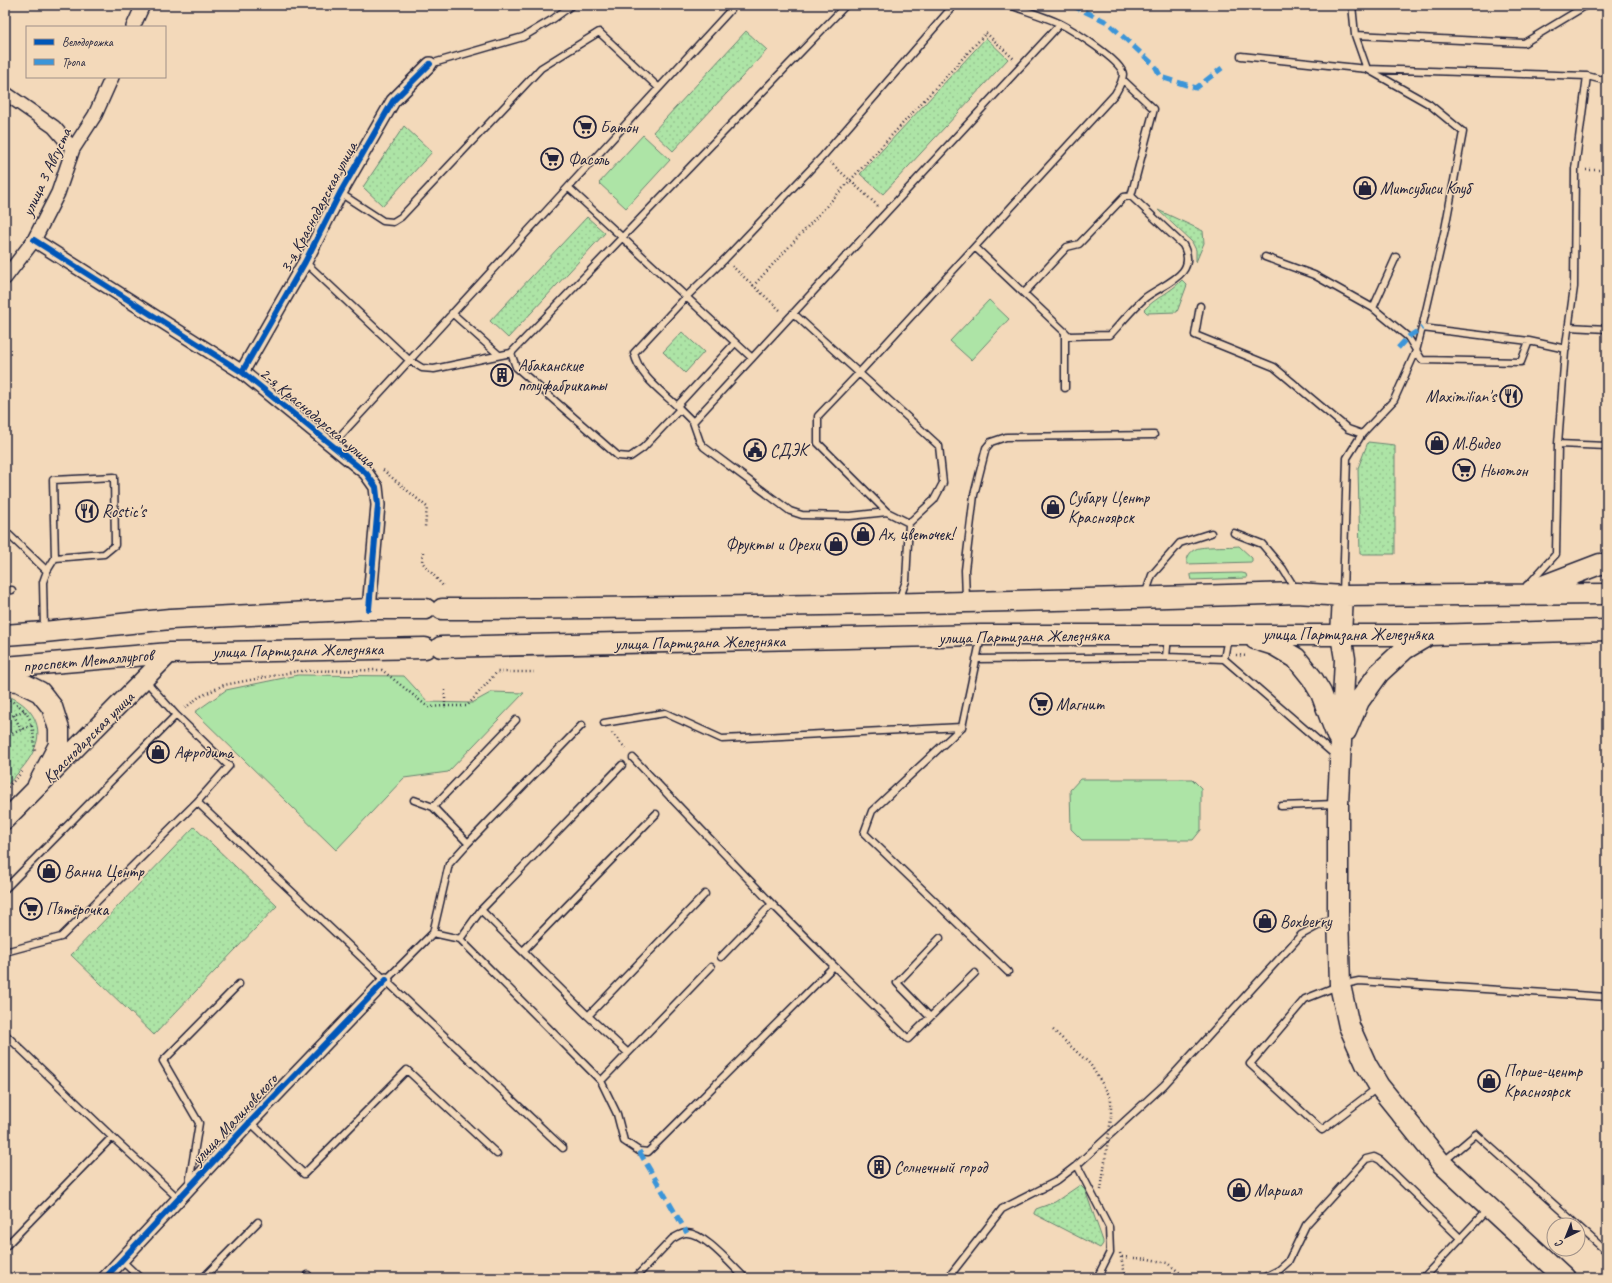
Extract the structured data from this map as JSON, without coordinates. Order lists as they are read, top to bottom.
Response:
{
  "streets": {
    "main road": ["улица Партизана Железняка", "проспект Металлургов", "Краснодарская улица"],
    "street": [
      "улица 3 Августа",
      "3-я Краснодарская улица",
      "2-я Краснодарская улица",
      "улица Малиновского"
    ]
  },
  "crossings": [
    ["улица 3 Августа", "2-я Краснодарская улица"],
    ["3-я Краснодарская улица", "2-я Краснодарская улица"],
    ["2-я Краснодарская улица", "улица Партизана Железняка"],
    ["улица Партизана Железняка", "проспект Металлургов"],
    ["улица Партизана Железняка", "Краснодарская улица"],
    ["проспект Металлургов", "Краснодарская улица"]
  ],
  "places": {
    "supermarket": [
      "Батон",
      "Фасоль",
      "Ньютон",
      "Магнит",
      "Пятёрочка"
    ],
    "shop": [
      "Митсубиси Клуб",
      "М.Видео",
      "Субару Центр Красноярск",
      "Ах, цветочек!",
      "Фрукты и Орехи",
      "Афродита",
      "Ванна Центр",
      "Boxberry",
      "Порше-центр Красноярск",
      "Маршал"
    ],
    "building": ["Абаканские полуфабрикаты", "Солнечный город"],
    "restaurant": ["Maximilian's", "Rostic's"],
    "public building": ["СДЭК"]
  },
  "legend": ["Велодорожка", "Тропа"],
  "north": "bottom left"
}
